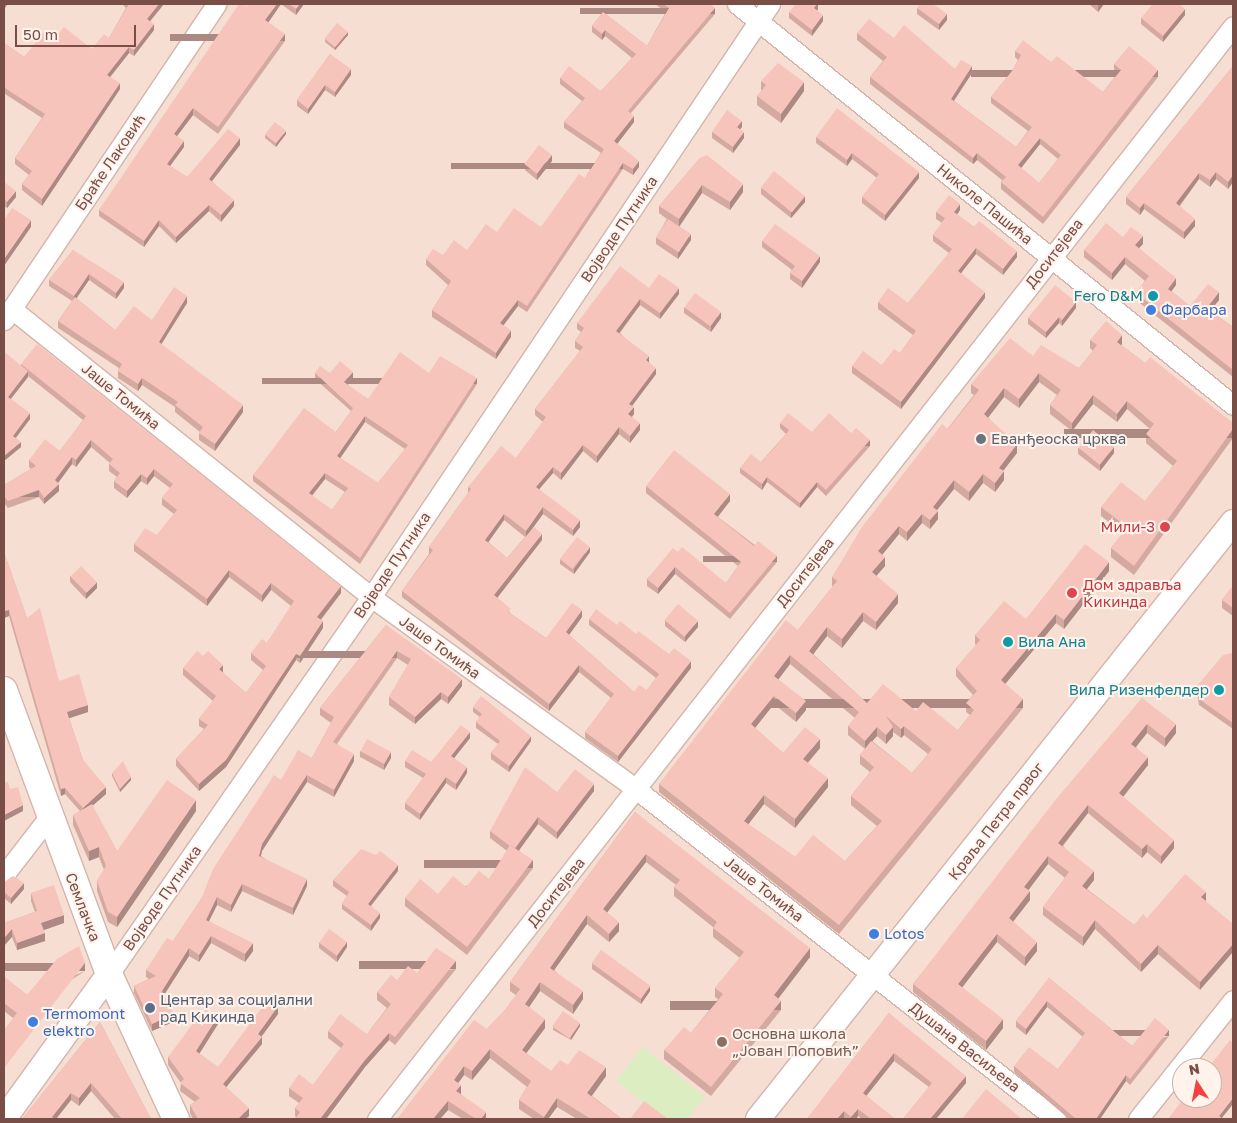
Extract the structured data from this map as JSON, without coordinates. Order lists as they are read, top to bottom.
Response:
{
  "streets": {
    "main road": ["Семлачка"],
    "street": [
      "Браће Лаковић",
      "Николе Пашића",
      "Војводе Путника",
      "Доситејева",
      "Јаше Томића",
      "Краља Петра првог",
      "Душана Васиљева"
    ]
  },
  "crossings": [
    ["Браће Лаковић", "Јаше Томића"],
    ["Николе Пашића", "Војводе Путника"],
    ["Николе Пашића", "Доситејева"],
    ["Војводе Путника", "Јаше Томића"],
    ["Војводе Путника", "Семлачка"],
    ["Доситејева", "Јаше Томића"],
    ["Јаше Томића", "Краља Петра првог"],
    ["Јаше Томића", "Душана Васиљева"],
    ["Краља Петра првог", "Душана Васиљева"]
  ],
  "places": [
    "Fero D&M",
    "Фарбара",
    "Еванђеоска црква",
    "Мили-3",
    "Дом здравља Кикинда",
    "Вила Ана",
    "Вила Ризенфелдер",
    "Lotos",
    "Центар за социјални рад Кикинда",
    "Termomont elektro",
    "Основна школа „Јован Поповић”"
  ],
  "scale_bar": "50 m",
  "north": "top"
}
